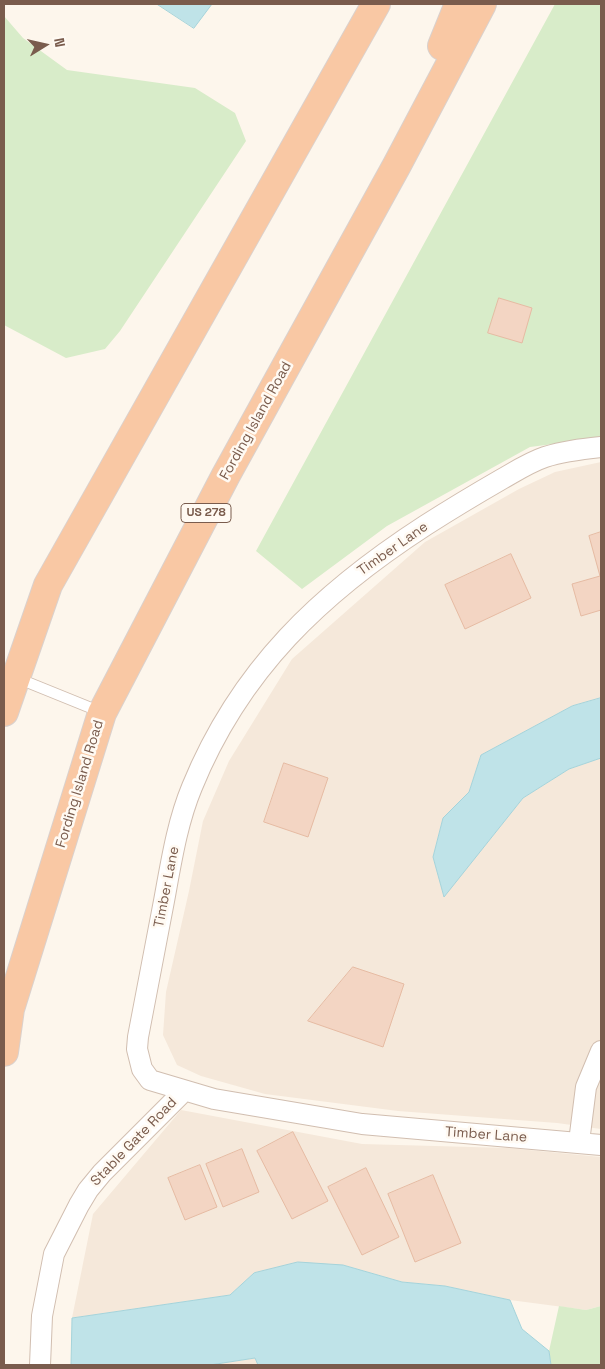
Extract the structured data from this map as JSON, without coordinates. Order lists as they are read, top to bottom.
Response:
{
  "streets": {
    "highway": ["Fording Island Road", "US 278"],
    "street": ["Timber Lane", "Stable Gate Road"]
  },
  "crossings": [
    ["Timber Lane", "Stable Gate Road"]
  ],
  "north": "right"
}
